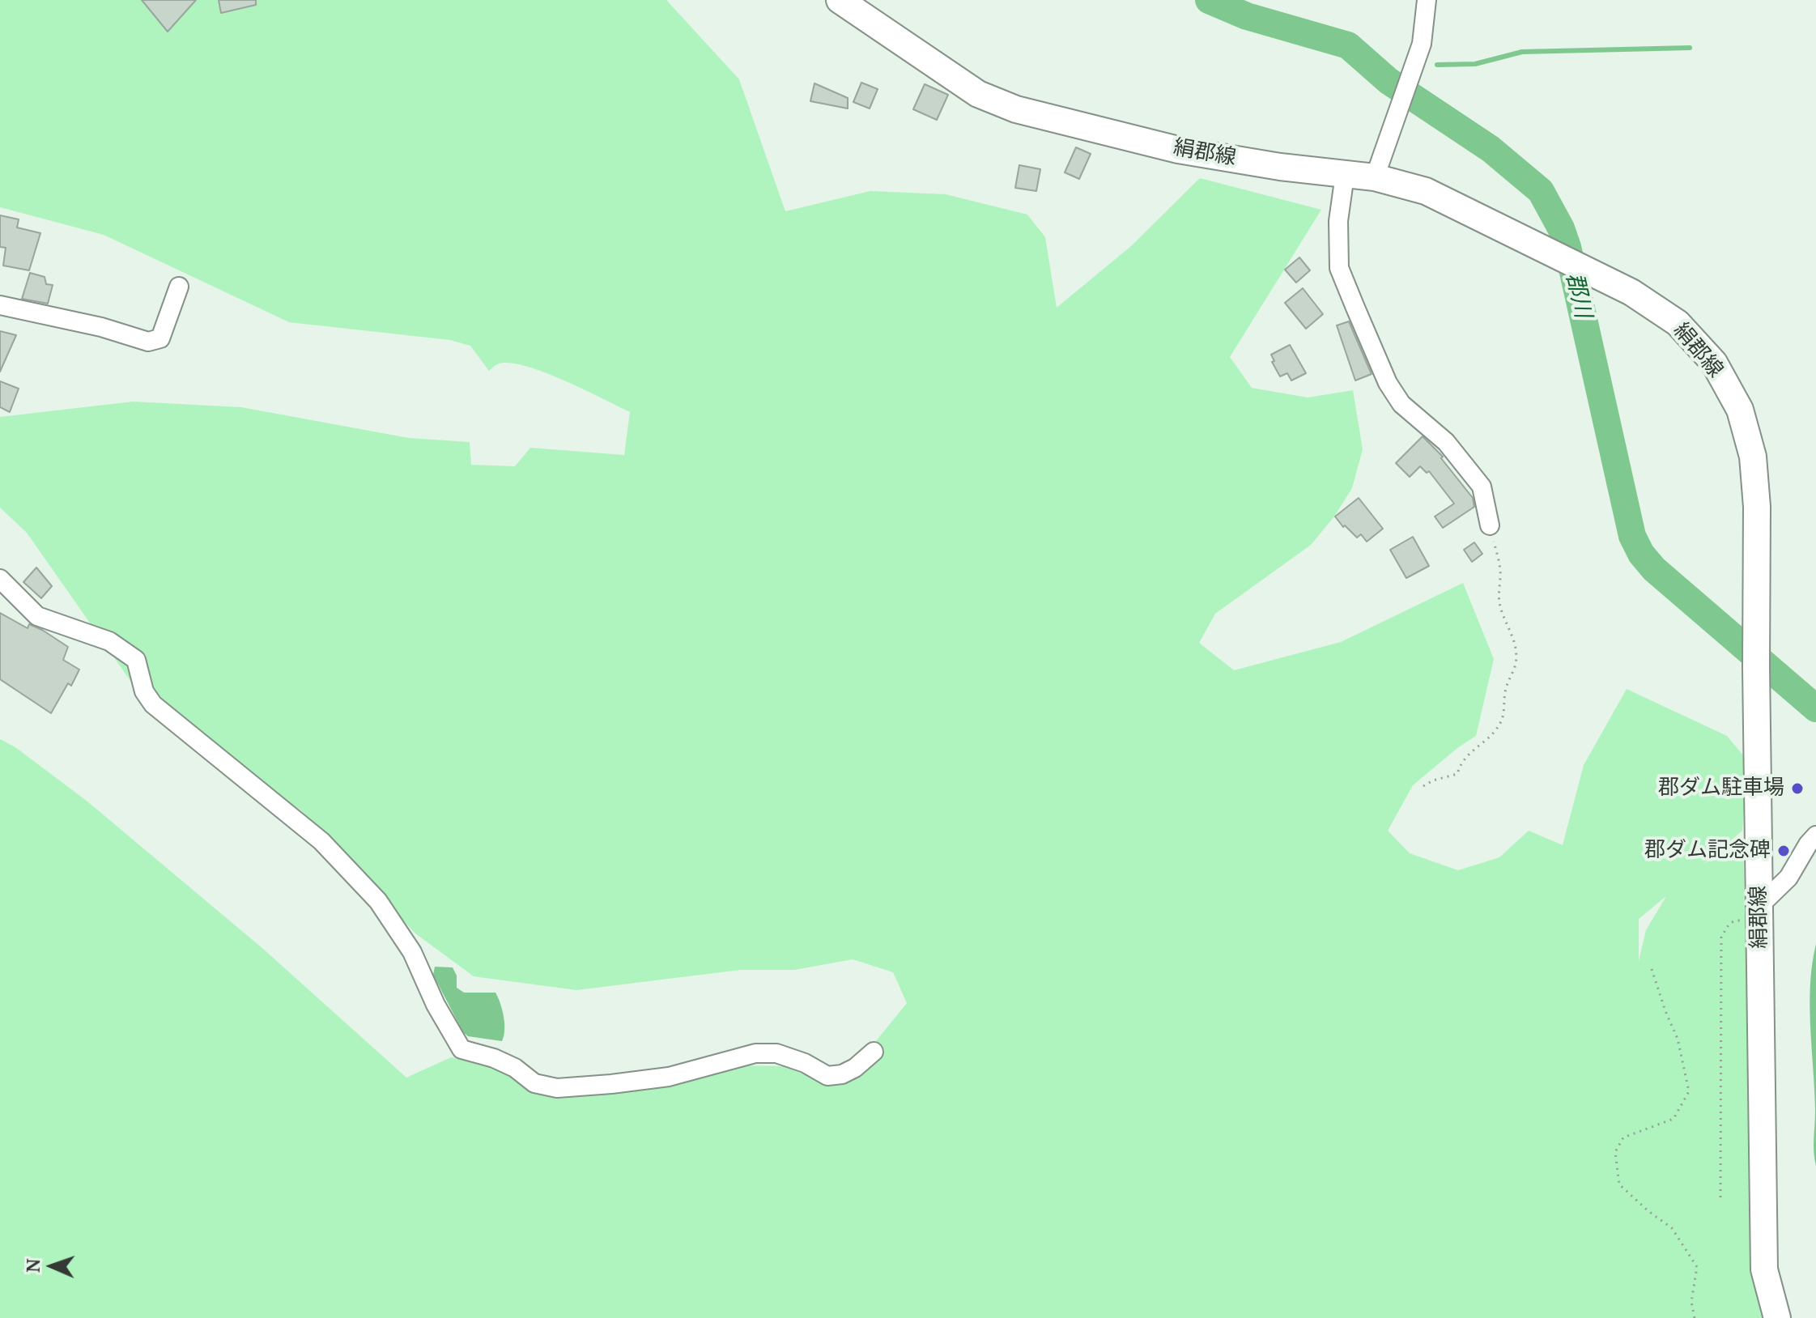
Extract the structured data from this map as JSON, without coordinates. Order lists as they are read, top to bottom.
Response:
{
  "streets": {
    "main road": ["絹郡線"]
  },
  "water": ["郡川"],
  "places": ["郡ダム駐車場", "郡ダム記念碑"],
  "north": "left"
}
